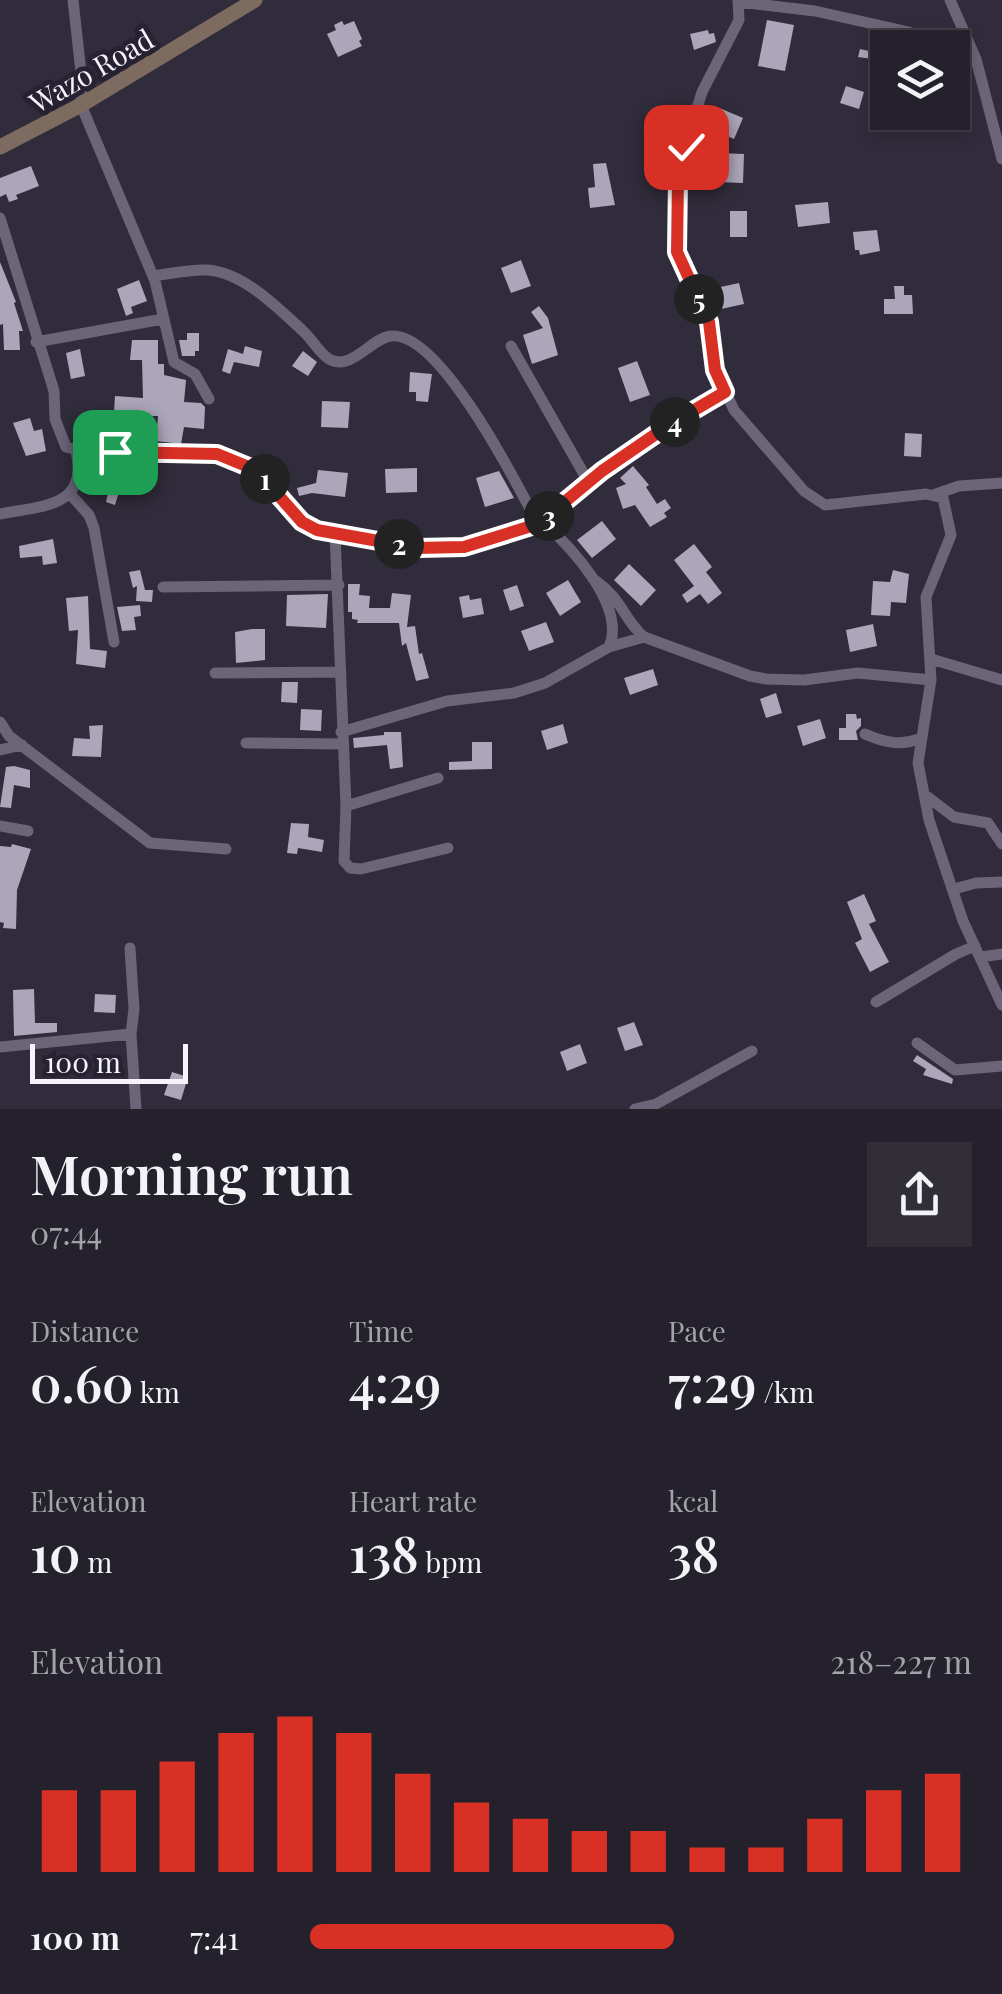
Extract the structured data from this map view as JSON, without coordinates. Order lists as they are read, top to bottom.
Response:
{
  "streets": {
    "main road": ["Wazo Road"]
  },
  "scale_bar": "100 m",
  "page": {
    "pins": [
      "5",
      "4",
      "1",
      "3",
      "2"
    ],
    "scale": "100 m",
    "heading": ["Morning run", "07:44"],
    "stats": [
      ["Distance", "0.60 km"],
      ["Time", "4:29"],
      ["Pace", "7:29 /km"],
      ["Elevation", "10 m"],
      ["Heart rate", "138 bpm"],
      ["kcal", "38"]
    ],
    "chart": ["Elevation", "218–227 m"],
    "list": [
      {
        "name": "100 m",
        "note": "7:41"
      }
    ]
  }
}
